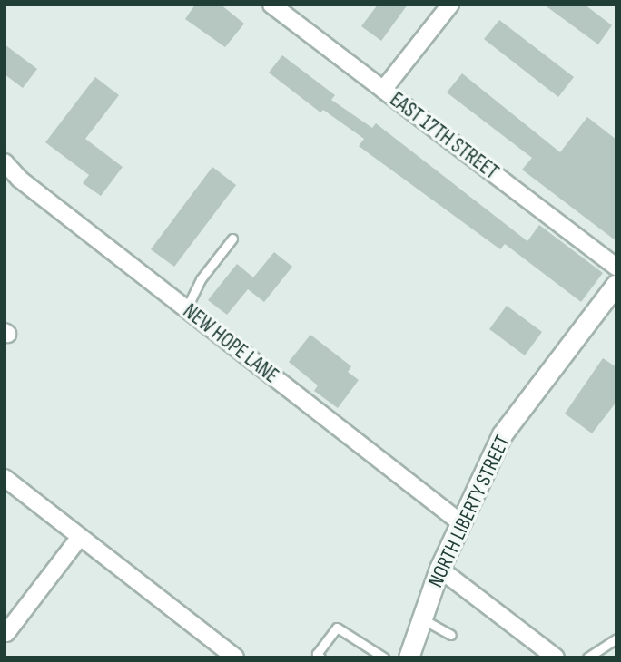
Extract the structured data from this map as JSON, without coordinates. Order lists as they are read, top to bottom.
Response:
{
  "streets": {
    "main road": ["NORTH LIBERTY STREET"],
    "street": ["EAST 17TH STREET", "NEW HOPE LANE"]
  },
  "crossings": [
    ["NEW HOPE LANE", "NORTH LIBERTY STREET"]
  ]
}
